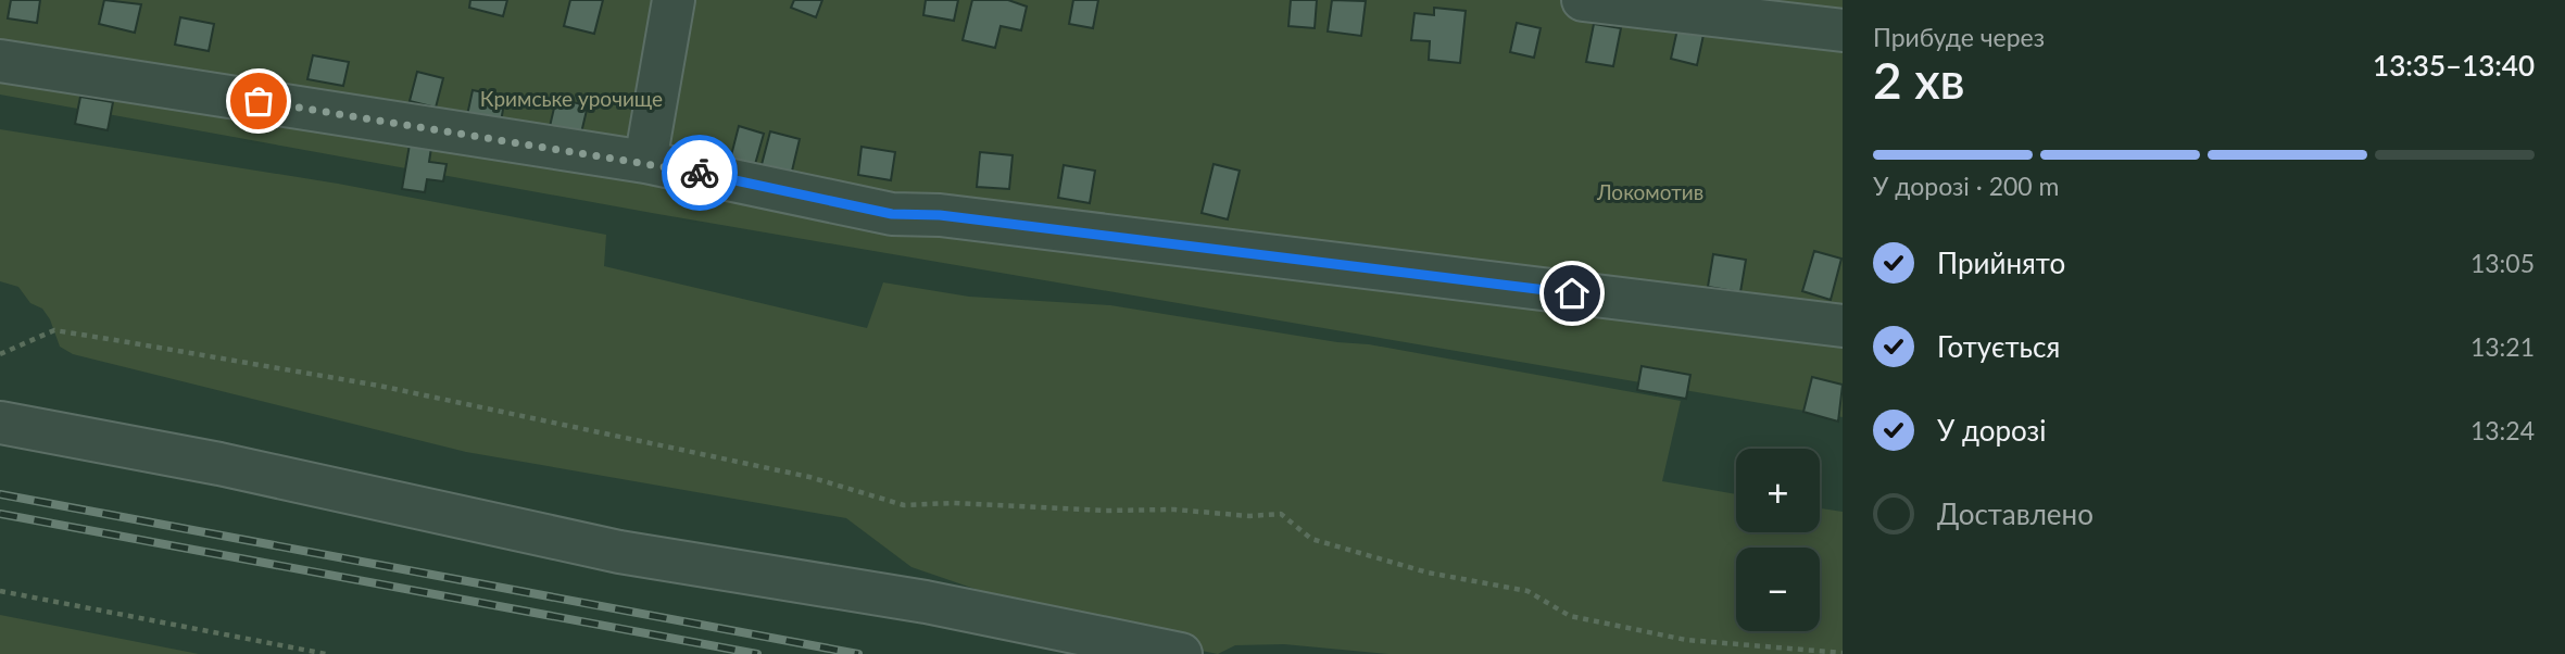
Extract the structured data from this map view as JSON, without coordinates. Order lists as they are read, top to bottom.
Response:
{
  "parks": ["Кримське урочище", "Локомотив"],
  "page": {
    "heading": ["2 хв", "Прибуде через", "13:35–13:40"],
    "bar": "У дорозі · 200 m",
    "list": [
      ["Прийнято", "13:05"],
      ["Готується", "13:21"],
      ["У дорозі", "13:24"],
      "Доставлено"
    ],
    "map_buttons": ["+", "−"]
  }
}
